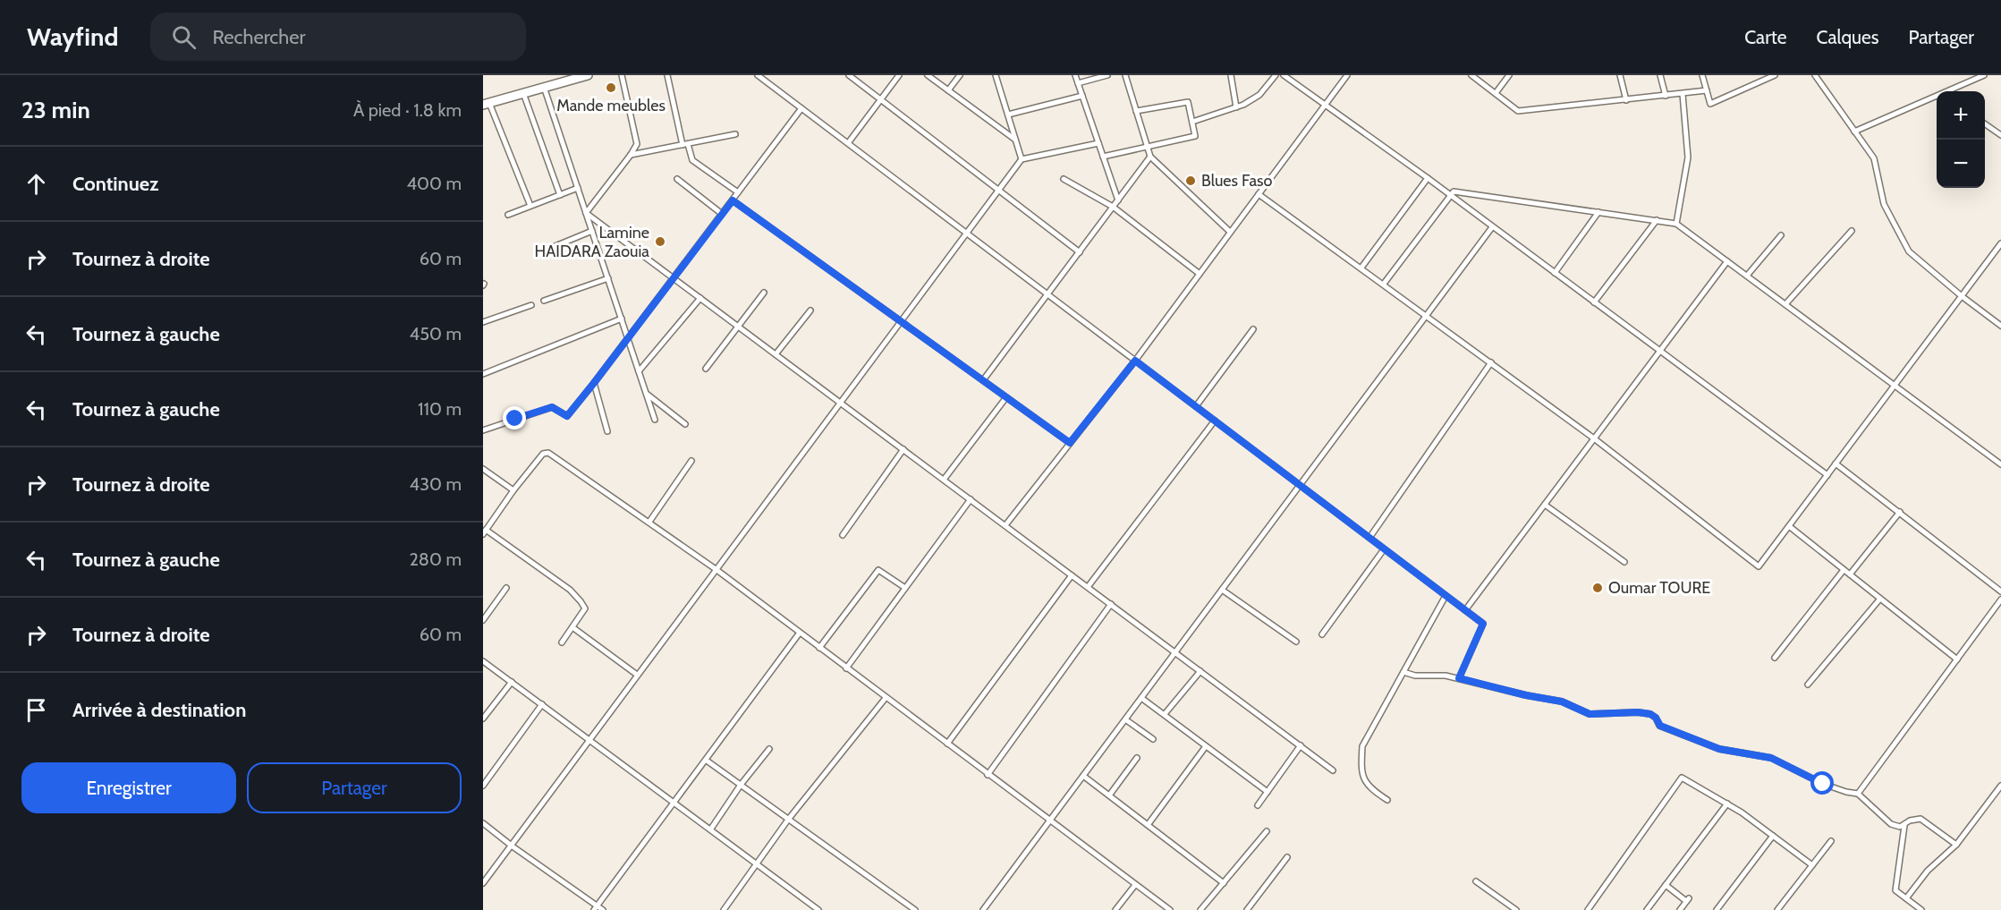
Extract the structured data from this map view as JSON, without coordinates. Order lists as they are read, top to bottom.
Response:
{
  "places": [
    "Mande meubles",
    "Blues Faso",
    "Lamine HAIDARA Zaouia",
    "Oumar TOURE"
  ],
  "page": {
    "header": "Wayfind",
    "search": "Rechercher",
    "nav": ["Carte", "Calques", "Partager"],
    "heading": ["23 min", "À pied · 1.8 km"],
    "map_buttons": ["+", "−"],
    "list": [
      ["Continuez", "400 m"],
      ["Tournez à droite", "60 m"],
      ["Tournez à gauche", "450 m"],
      ["Tournez à gauche", "110 m"],
      ["Tournez à droite", "430 m"],
      ["Tournez à gauche", "280 m"],
      ["Tournez à droite", "60 m"],
      "Arrivée à destination"
    ],
    "buttons": ["Enregistrer", "Partager"]
  }
}
